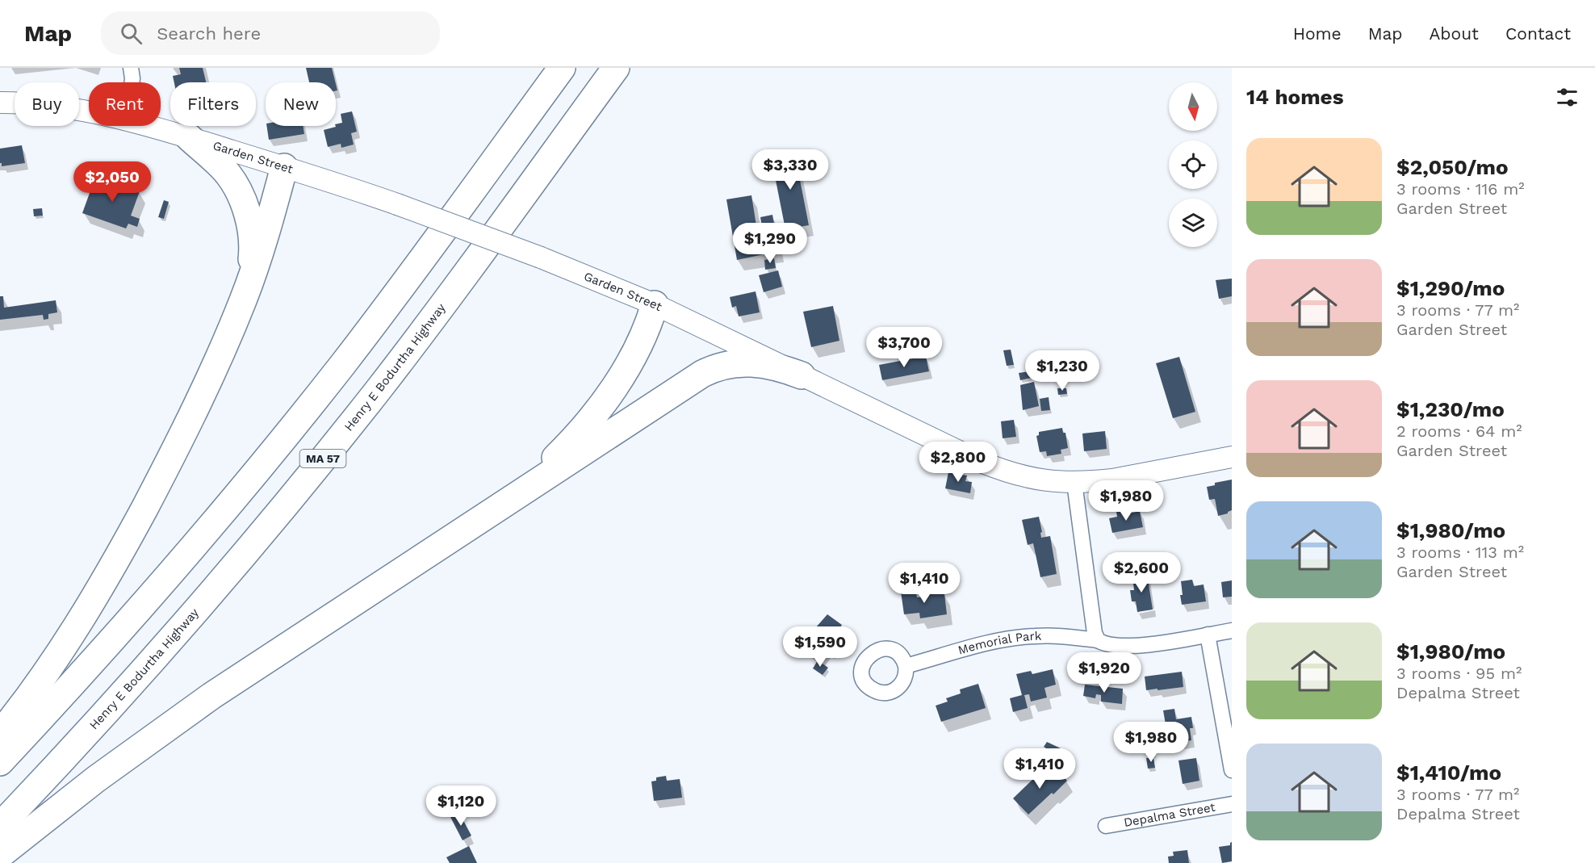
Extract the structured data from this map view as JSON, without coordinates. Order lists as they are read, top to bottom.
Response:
{
  "streets": {
    "highway": ["Henry E Bodurtha Highway", "MA 57"],
    "street": ["Garden Street", "Memorial Park", "Depalma Street"]
  },
  "north": "bottom",
  "page": {
    "header": "Map",
    "search": "Search here",
    "nav": [
      "Home",
      "Map",
      "About",
      "Contact"
    ],
    "heading": "14 homes",
    "chip": [
      "Buy",
      "Rent",
      "Filters",
      "New"
    ],
    "list": [
      {
        "name": "$2,050/mo",
        "note": "3 rooms · 116 m² · Garden Street"
      },
      {
        "name": "$1,290/mo",
        "note": "3 rooms · 77 m² · Garden Street"
      },
      {
        "name": "$1,230/mo",
        "note": "2 rooms · 64 m² · Garden Street"
      },
      {
        "name": "$1,980/mo",
        "note": "3 rooms · 113 m² · Garden Street"
      },
      {
        "name": "$1,980/mo",
        "note": "3 rooms · 95 m² · Depalma Street"
      },
      {
        "name": "$1,410/mo",
        "note": "3 rooms · 77 m² · Depalma Street"
      }
    ],
    "price": [
      "$3,330",
      "$2,050",
      "$1,290",
      "$3,700",
      "$1,230",
      "$2,800",
      "$1,980",
      "$2,600",
      "$1,410",
      "$1,590",
      "$1,920",
      "$1,980",
      "$1,410",
      "$1,120"
    ]
  }
}
